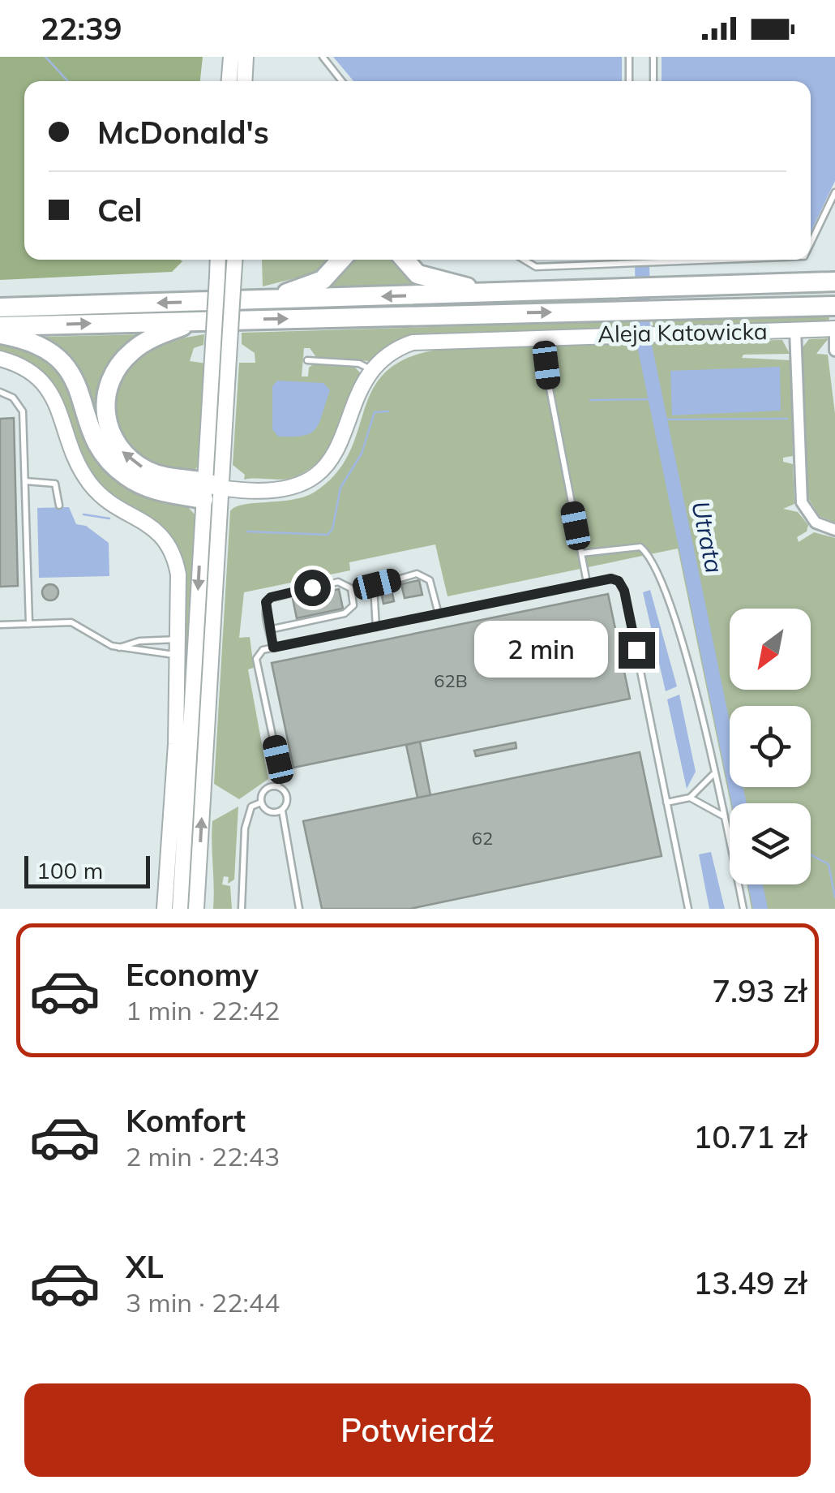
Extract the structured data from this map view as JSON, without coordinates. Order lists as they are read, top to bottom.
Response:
{
  "streets": {
    "street": ["Aleja Katowicka"]
  },
  "water": ["Utrata"],
  "house_numbers": ["62B", "62"],
  "scale_bar": "100 m",
  "north": "bottom left",
  "page": {
    "status": "22:39",
    "banner": ["McDonald's", "Cel"],
    "bubble": "2 min",
    "scale": "100 m",
    "list": [
      {
        "name": "Economy",
        "note": "1 min · 22:42",
        "value": "7.93 zł"
      },
      {
        "name": "Komfort",
        "note": "2 min · 22:43",
        "value": "10.71 zł"
      },
      {
        "name": "XL",
        "note": "3 min · 22:44",
        "value": "13.49 zł"
      }
    ],
    "buttons": "Potwierdź"
  }
}
